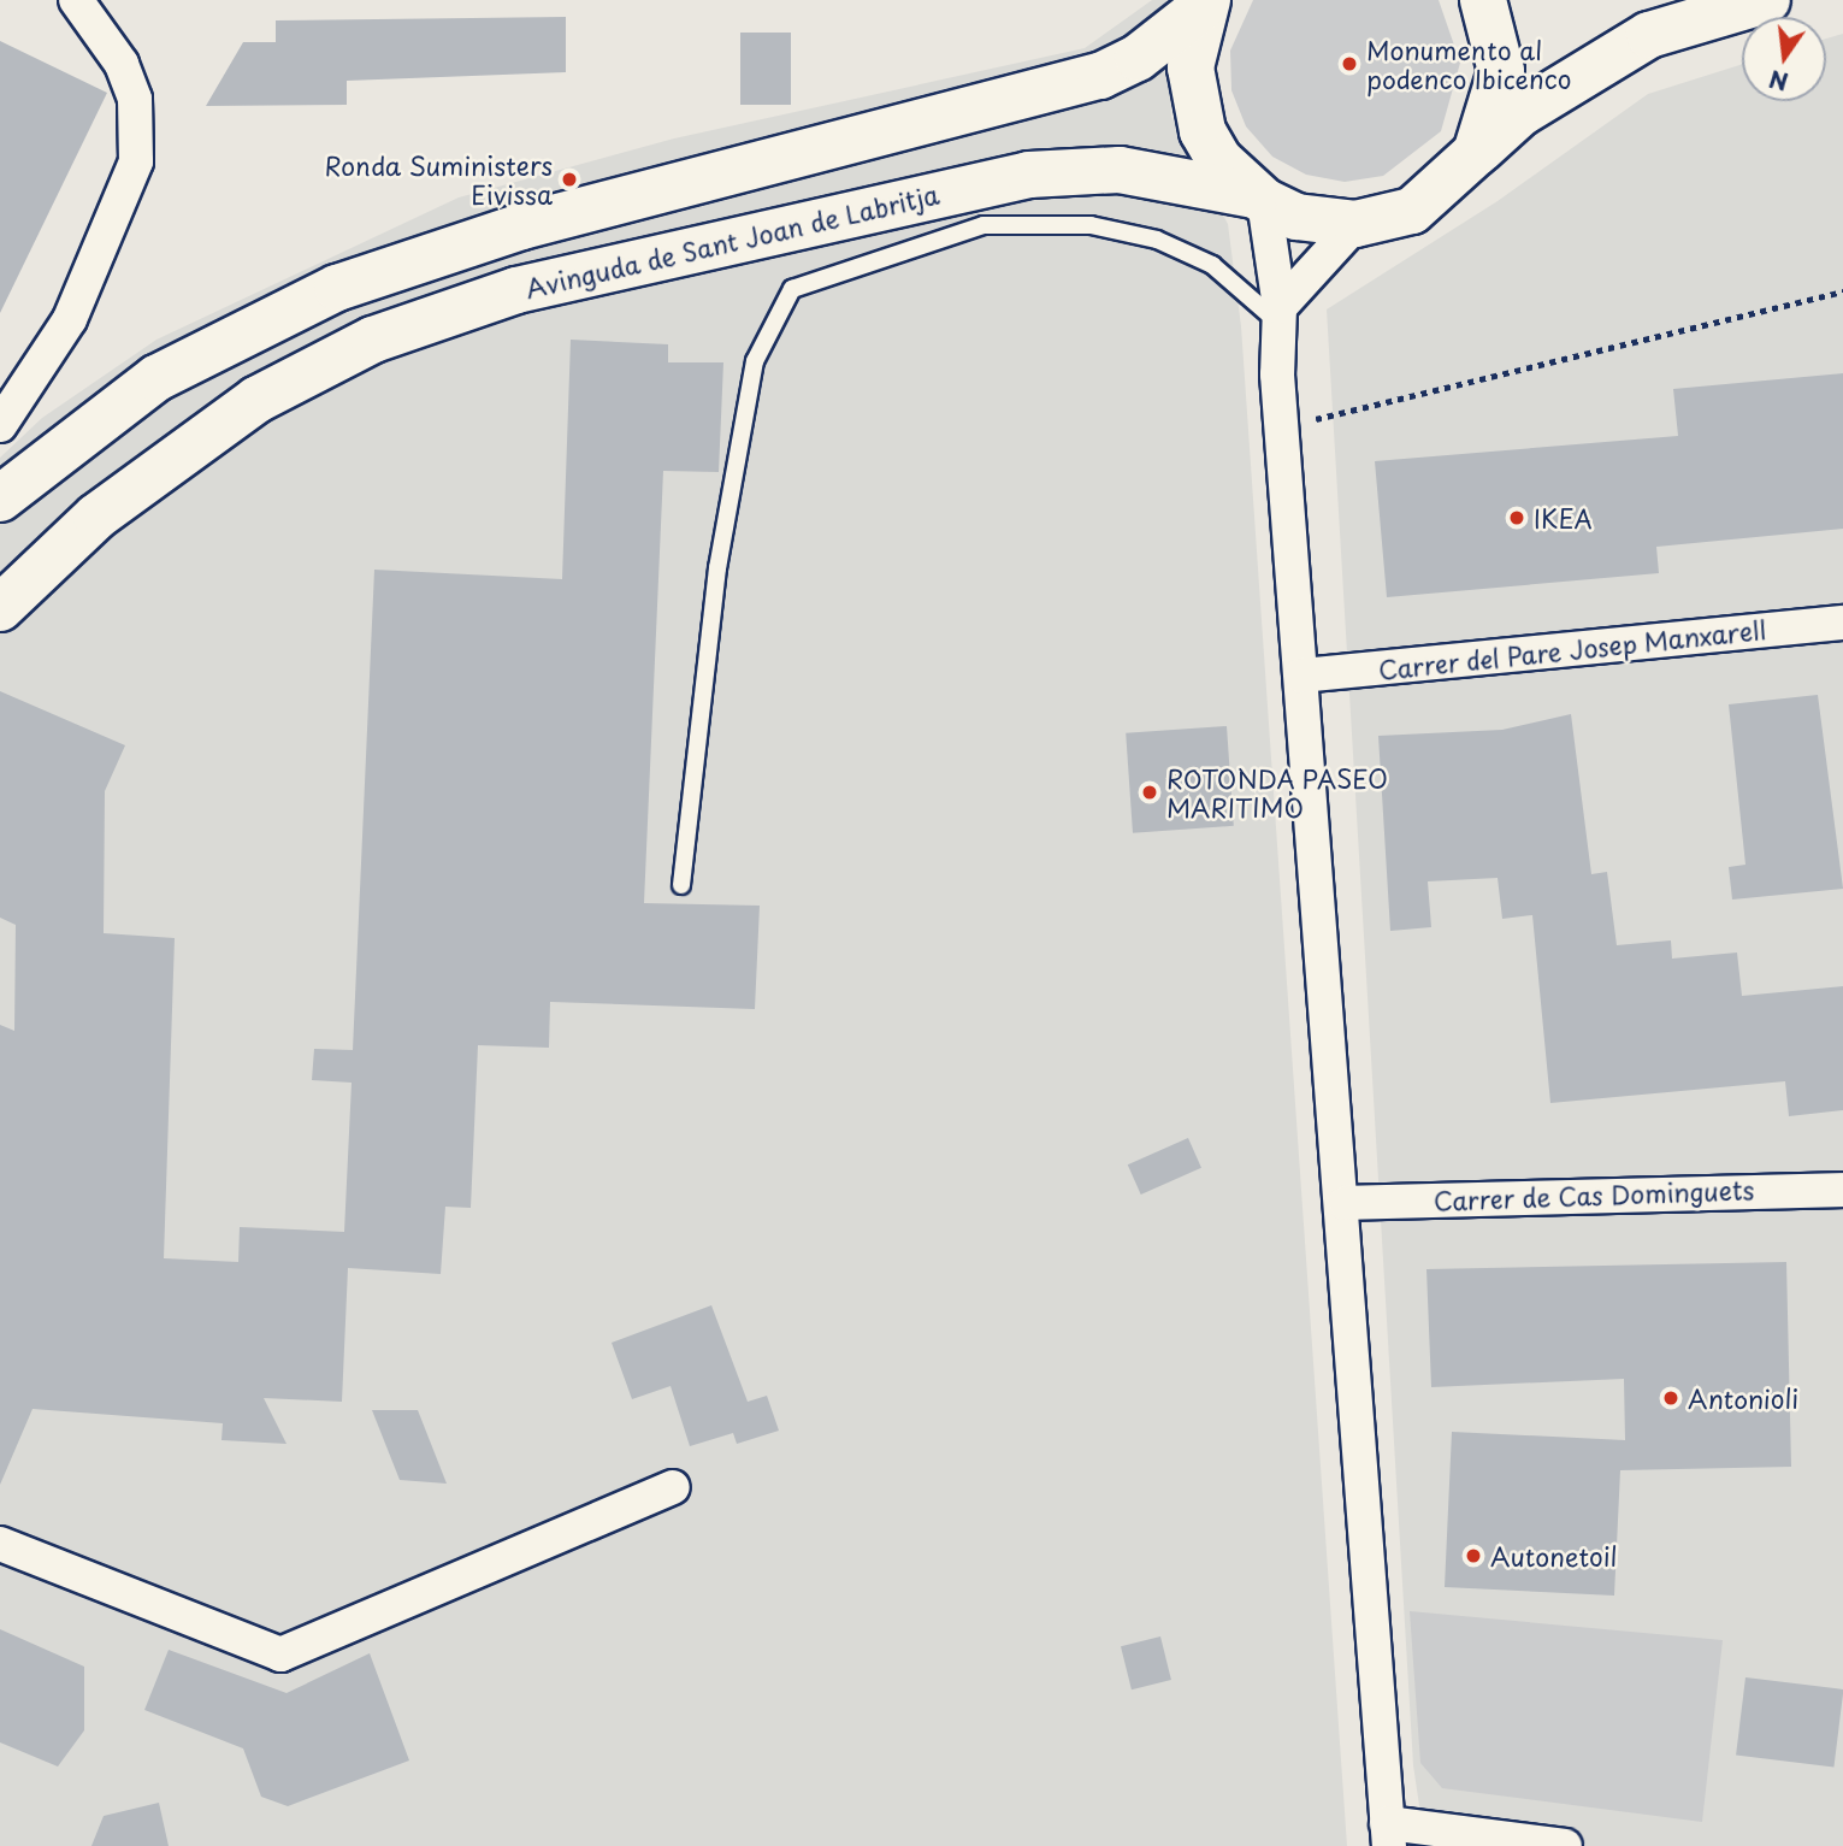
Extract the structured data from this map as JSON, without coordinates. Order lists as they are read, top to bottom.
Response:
{
  "streets": {
    "main road": ["Avinguda de Sant Joan de Labritja"],
    "street": ["Carrer del Pare Josep Manxarell", "Carrer de Cas Dominguets"]
  },
  "places": [
    "Monumento al podenco Ibicenco",
    "Ronda Suministers Eivissa",
    "IKEA",
    "ROTONDA PASEO MARITIMO",
    "Antonioli",
    "Autonetoil"
  ],
  "north": "bottom"
}
